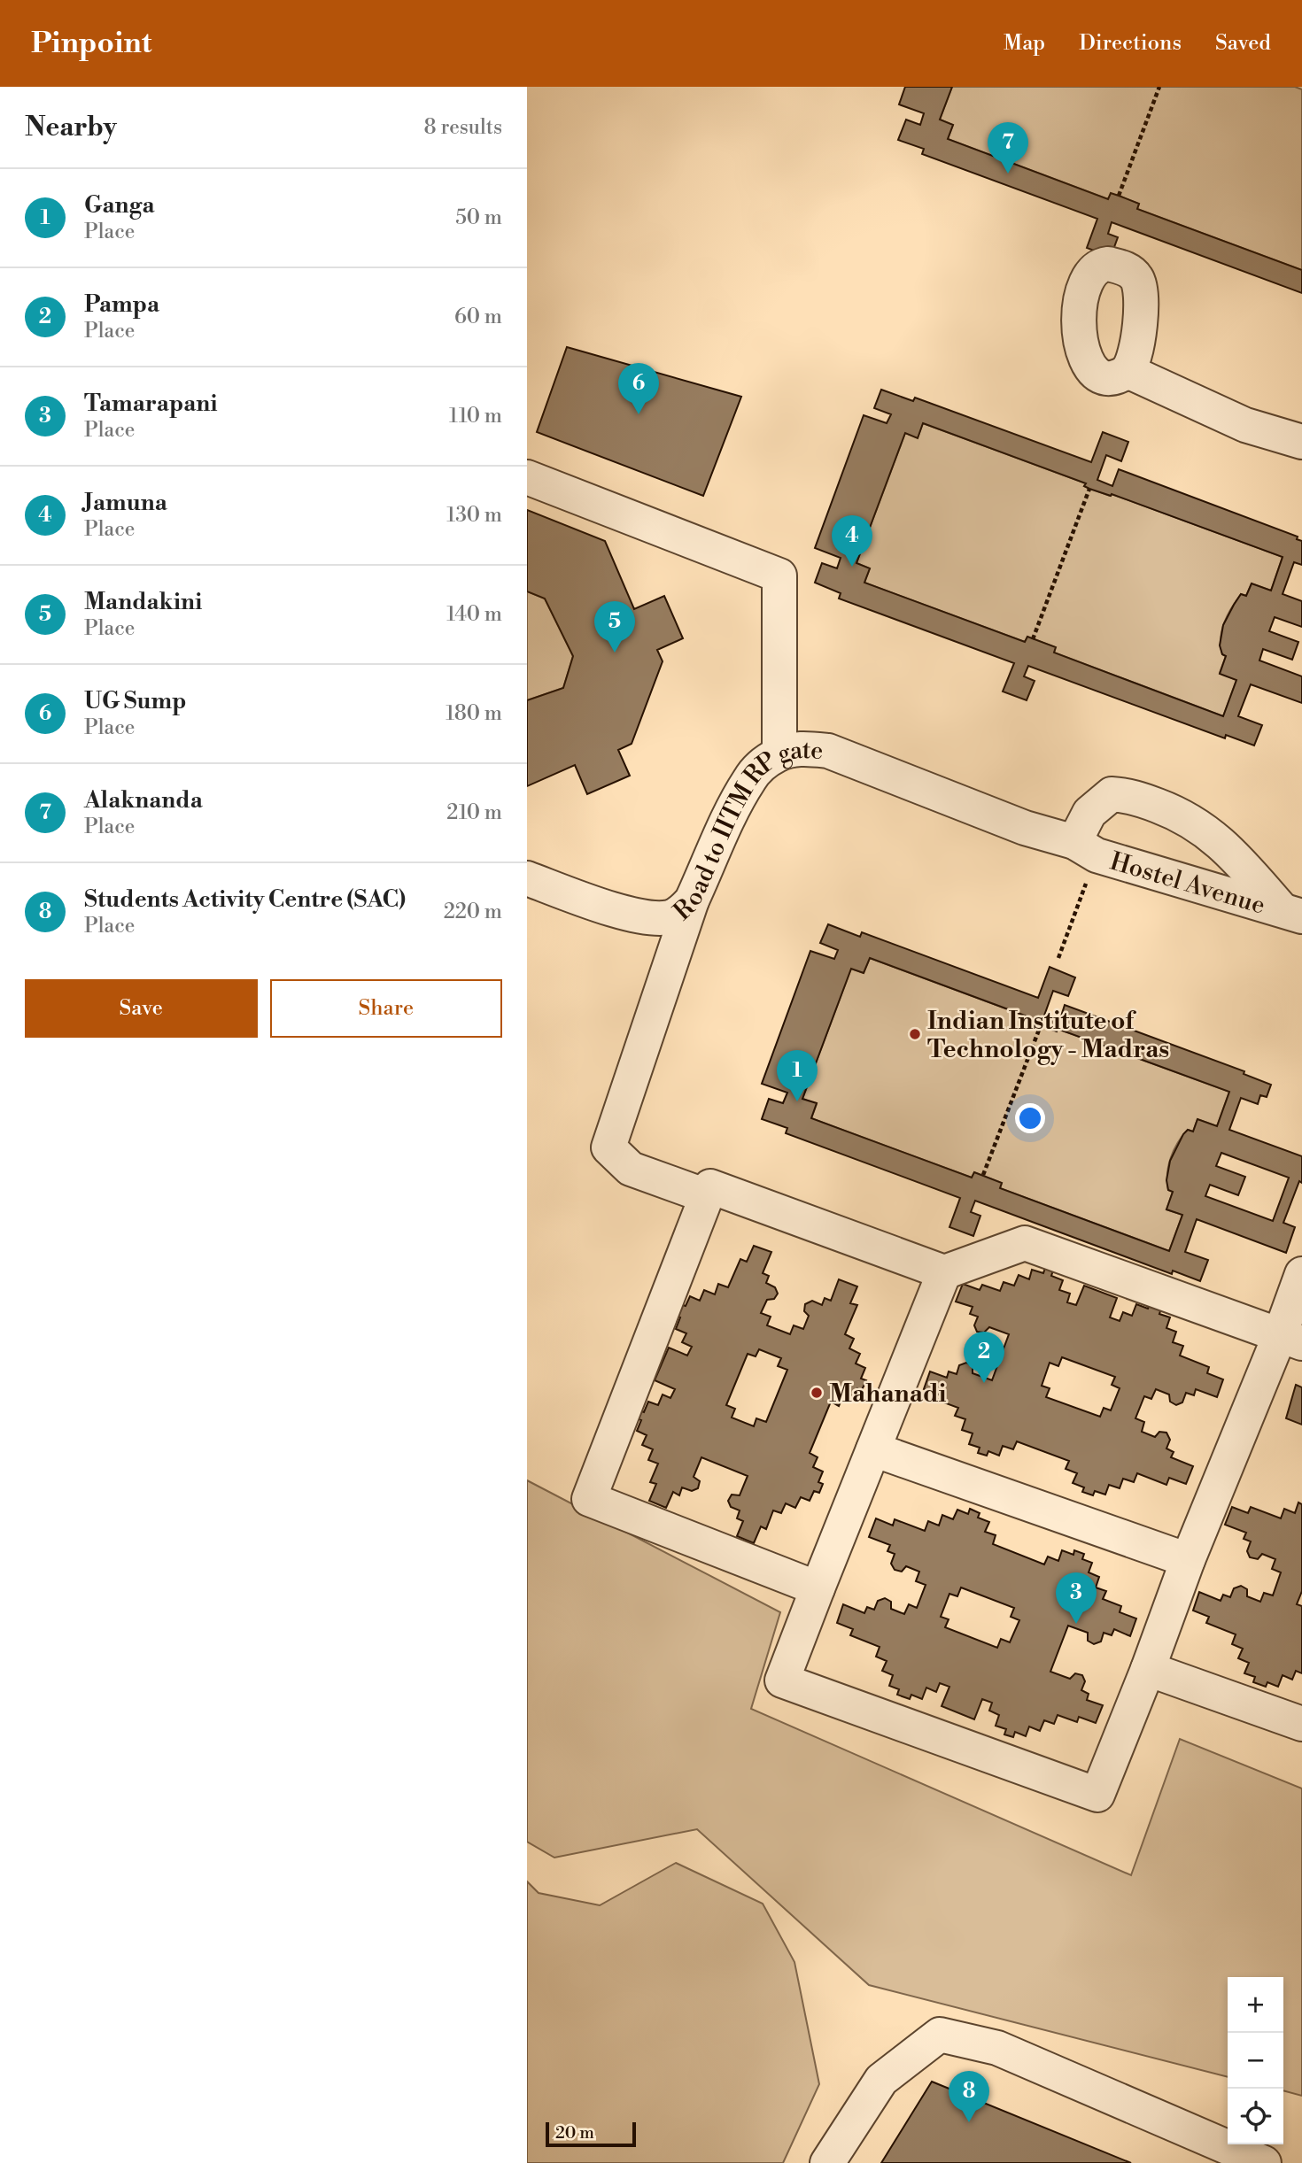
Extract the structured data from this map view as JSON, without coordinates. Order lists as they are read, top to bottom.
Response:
{
  "streets": {
    "street": ["Road to IITM RP gate", "Hostel Avenue"]
  },
  "crossings": [
    ["Road to IITM RP gate", "Hostel Avenue"]
  ],
  "places": ["Indian Institute of Technology - Madras", "Mahanadi"],
  "scale_bar": "20 m",
  "page": {
    "header": "Pinpoint",
    "nav": ["Map", "Directions", "Saved"],
    "heading": ["Nearby", "8 results"],
    "pins": [
      "7",
      "6",
      "4",
      "5",
      "1",
      "2",
      "3",
      "8"
    ],
    "list": [
      {
        "mark": "1",
        "name": "Ganga",
        "note": "Place",
        "value": "50 m"
      },
      {
        "mark": "2",
        "name": "Pampa",
        "note": "Place",
        "value": "60 m"
      },
      {
        "mark": "3",
        "name": "Tamarapani",
        "note": "Place",
        "value": "110 m"
      },
      {
        "mark": "4",
        "name": "Jamuna",
        "note": "Place",
        "value": "130 m"
      },
      {
        "mark": "5",
        "name": "Mandakini",
        "note": "Place",
        "value": "140 m"
      },
      {
        "mark": "6",
        "name": "UG Sump",
        "note": "Place",
        "value": "180 m"
      },
      {
        "mark": "7",
        "name": "Alaknanda",
        "note": "Place",
        "value": "210 m"
      },
      {
        "mark": "8",
        "name": "Students Activity Centre (SAC)",
        "note": "Place",
        "value": "220 m"
      }
    ],
    "buttons": ["Save", "Share"],
    "map_buttons": ["+", "−"],
    "scale": "20 m"
  }
}
